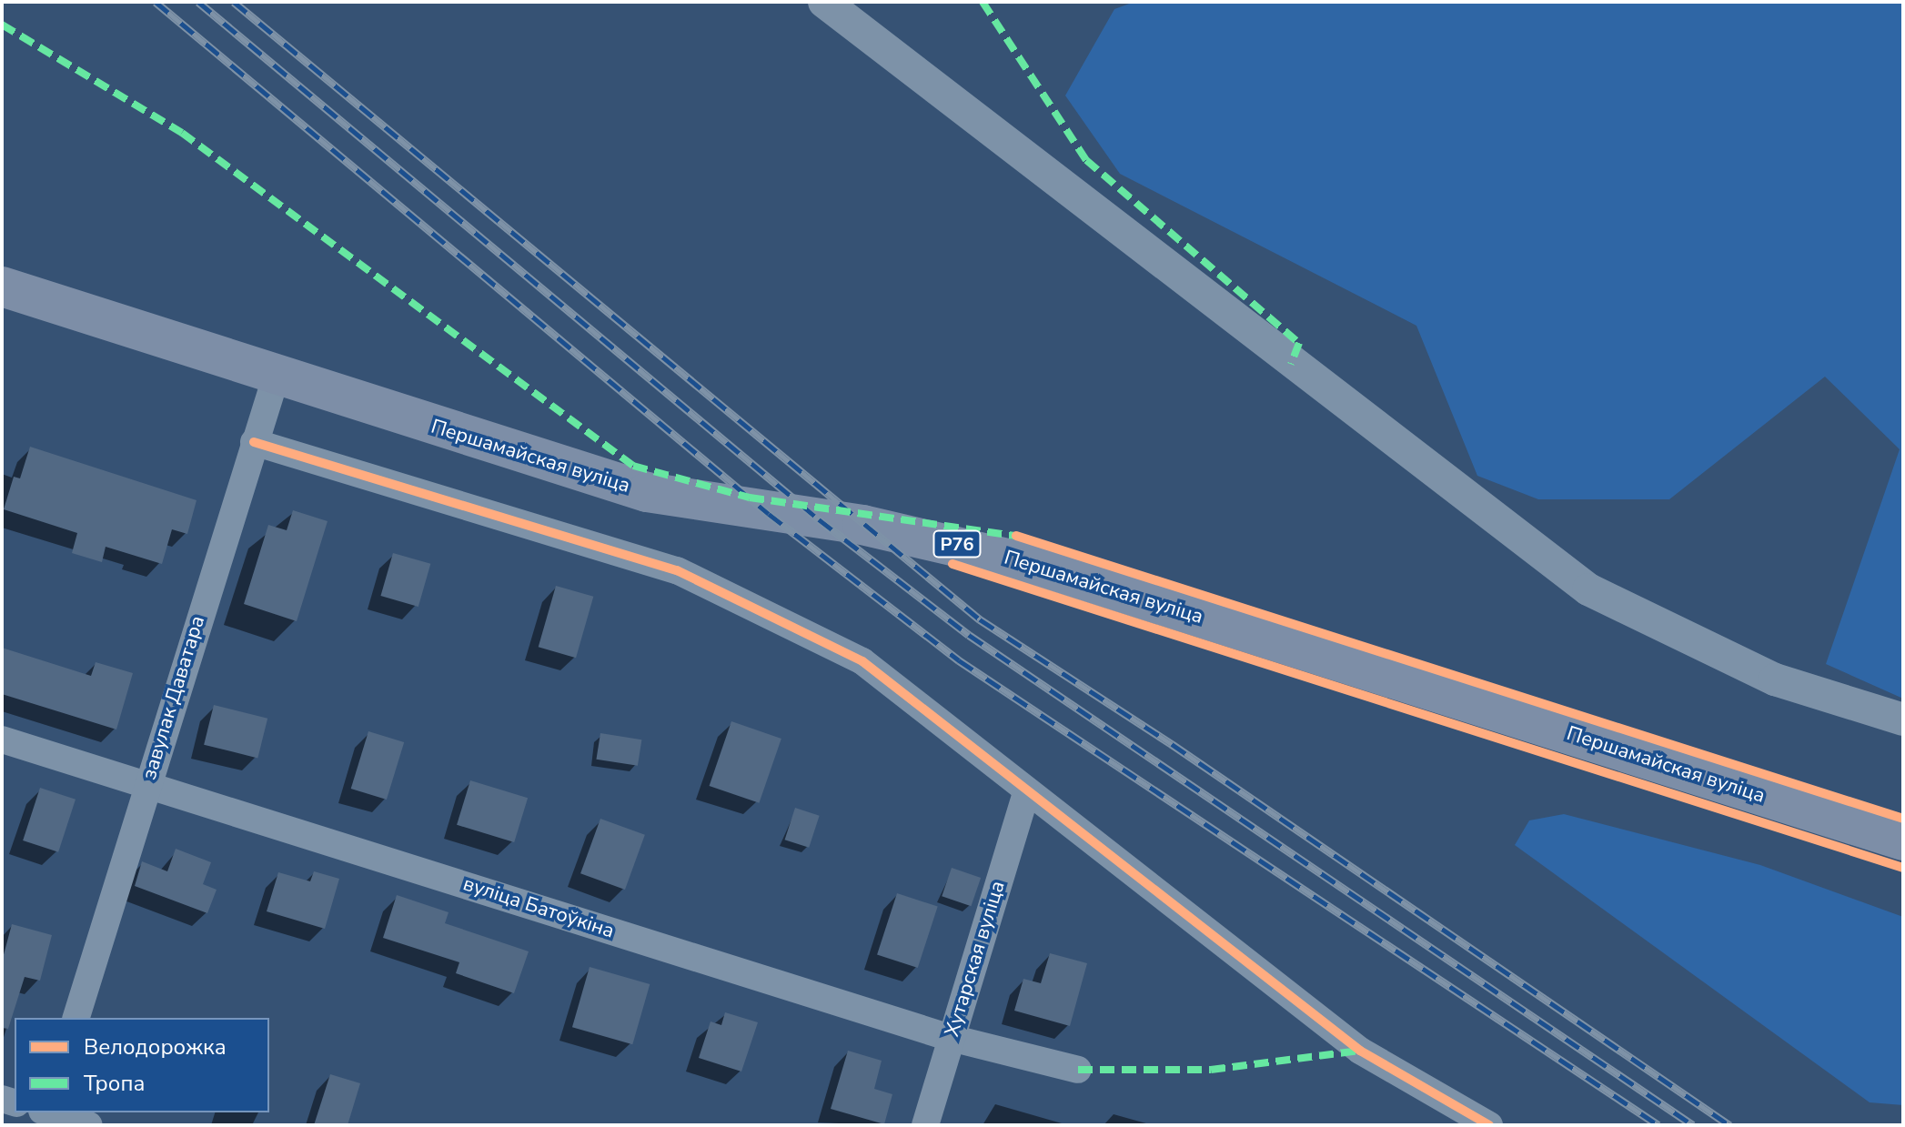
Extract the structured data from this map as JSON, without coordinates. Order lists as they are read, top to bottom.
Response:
{
  "streets": {
    "main road": ["Першамайская вуліца", "Р76"],
    "street": ["завулак Даватара", "вуліца Батоўкіна", "Хутарская вуліца"]
  },
  "crossings": [
    ["Першамайская вуліца", "завулак Даватара"],
    ["завулак Даватара", "вуліца Батоўкіна"],
    ["вуліца Батоўкіна", "Хутарская вуліца"]
  ],
  "legend": ["Велодорожка", "Тропа"]
}
